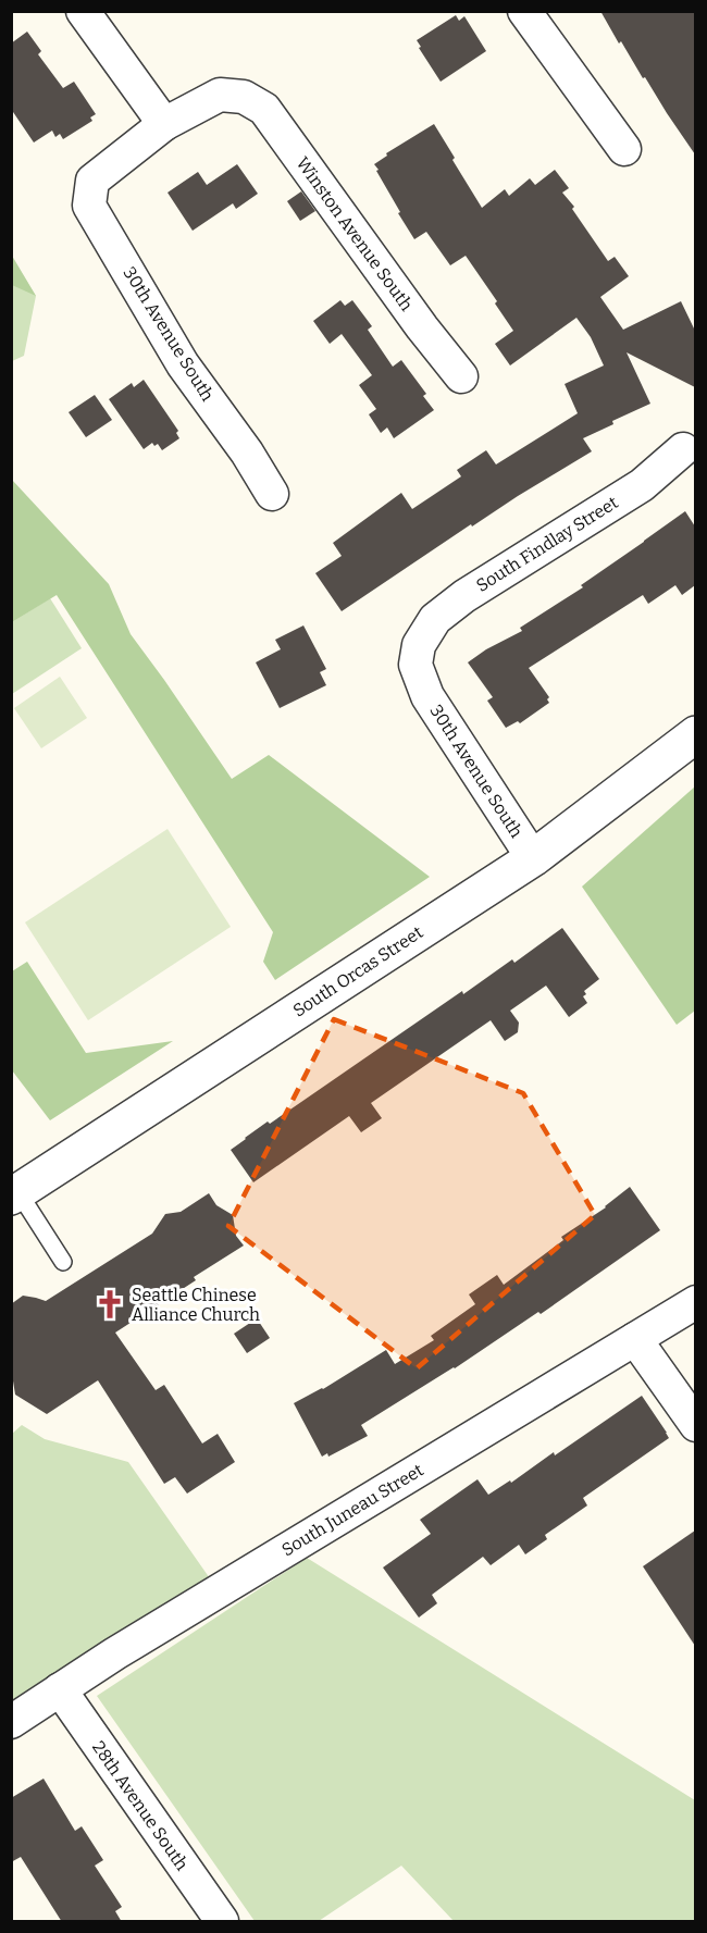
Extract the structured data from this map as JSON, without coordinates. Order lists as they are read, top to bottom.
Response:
{
  "streets": {
    "street": [
      "Winston Avenue South",
      "30th Avenue South",
      "South Findlay Street",
      "South Orcas Street",
      "South Juneau Street",
      "28th Avenue South"
    ]
  },
  "crossings": [
    ["Winston Avenue South", "30th Avenue South"],
    ["30th Avenue South", "South Findlay Street"],
    ["30th Avenue South", "South Orcas Street"],
    ["South Juneau Street", "28th Avenue South"]
  ],
  "places": {
    "church": ["Seattle Chinese Alliance Church"]
  }
}
